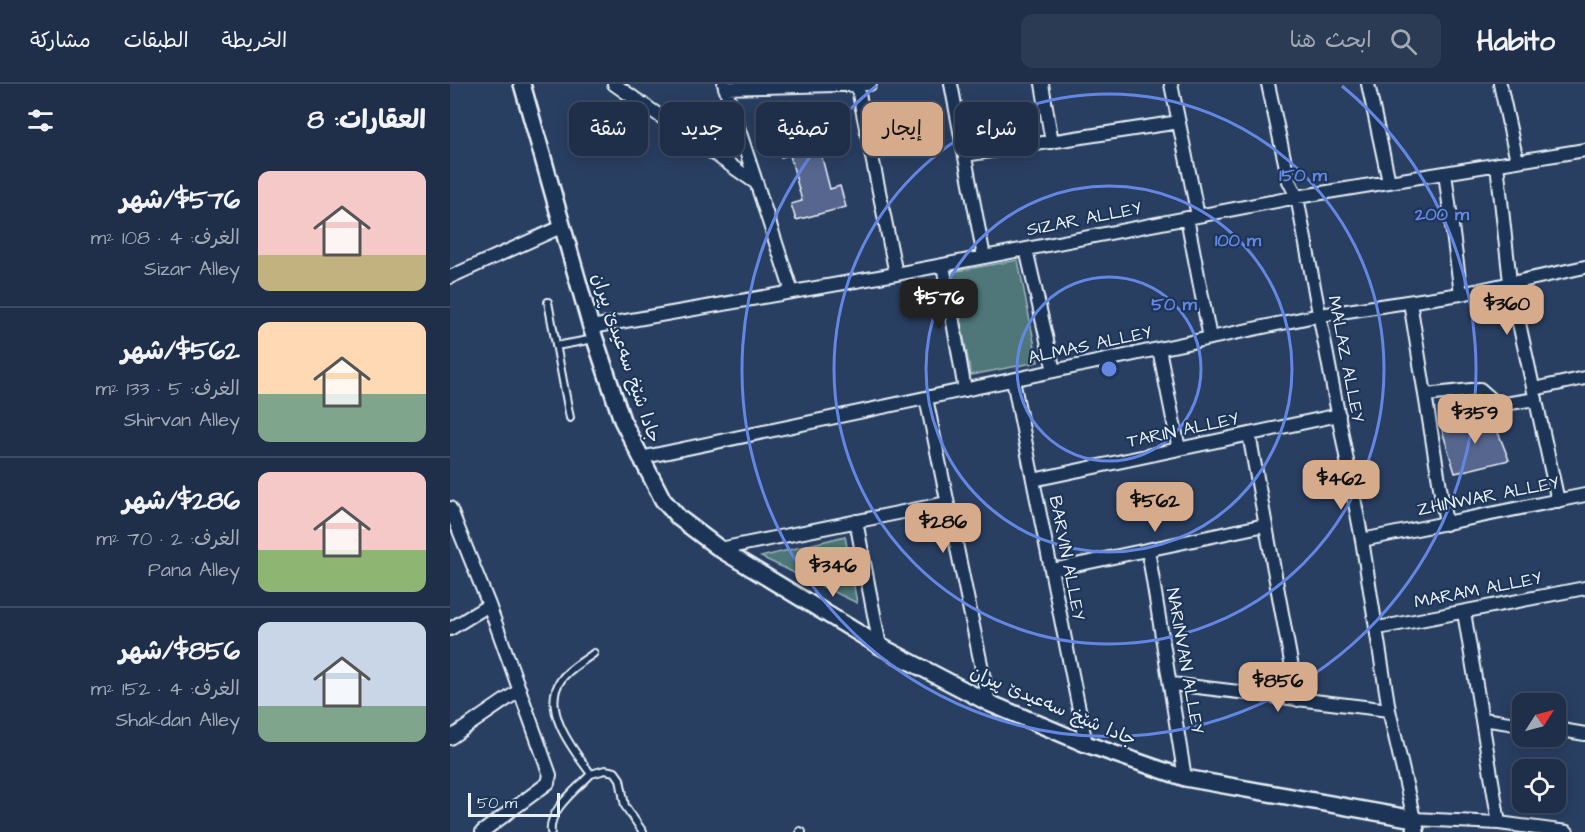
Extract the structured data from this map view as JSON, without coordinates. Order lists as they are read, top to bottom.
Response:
{
  "streets": {
    "street": [
      "SIZAR ALLEY",
      "ALMAS ALLEY",
      "جادا شێخ سەعیدێ پیران",
      "MALAZ ALLEY",
      "TARIN ALLEY",
      "ZHINWAR ALLEY",
      "BARVIN ALLEY",
      "MARAM ALLEY",
      "NARINVAN ALLEY"
    ]
  },
  "crossings": [
    ["SIZAR ALLEY", "جادا شێخ سەعیدێ پیران"],
    ["SIZAR ALLEY", "MALAZ ALLEY"],
    ["ALMAS ALLEY", "جادا شێخ سەعیدێ پیران"],
    ["ALMAS ALLEY", "MALAZ ALLEY"],
    ["ALMAS ALLEY", "BARVIN ALLEY"],
    ["جادا شێخ سەعیدێ پیران", "MALAZ ALLEY"],
    ["جادا شێخ سەعیدێ پیران", "BARVIN ALLEY"],
    ["جادا شێخ سەعیدێ پیران", "NARINVAN ALLEY"],
    ["MALAZ ALLEY", "TARIN ALLEY"],
    ["MALAZ ALLEY", "ZHINWAR ALLEY"],
    ["MALAZ ALLEY", "MARAM ALLEY"],
    ["TARIN ALLEY", "BARVIN ALLEY"]
  ],
  "scale_bar": "50 m",
  "north": "top right",
  "page": {
    "header": "Habito",
    "search": "ابحث هنا",
    "nav": ["الخريطة", "الطبقات", "مشاركة"],
    "heading": "العقارات: 8",
    "chip": [
      "شراء",
      "إيجار",
      "تصفية",
      "جديد",
      "شقة"
    ],
    "list": [
      {
        "name": "$576/شهر",
        "note": "الغرف: 4 · 108 m² · Sizar Alley"
      },
      {
        "name": "$562/شهر",
        "note": "الغرف: 5 · 133 m² · Shirvan Alley"
      },
      {
        "name": "$286/شهر",
        "note": "الغرف: 2 · 70 m² · Pana Alley"
      },
      {
        "name": "$856/شهر",
        "note": "الغرف: 4 · 152 m² · Shakdan Alley"
      }
    ],
    "price": [
      "$576",
      "$360",
      "$359",
      "$462",
      "$562",
      "$286",
      "$346",
      "$856"
    ],
    "scale": "50 m"
  },
  "rings": [
    "150 m",
    "200 m",
    "100 m",
    "50 m"
  ]
}
